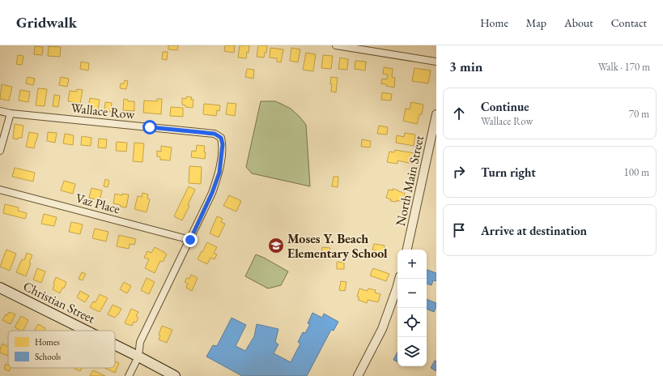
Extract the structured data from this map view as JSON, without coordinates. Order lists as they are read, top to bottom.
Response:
{
  "streets": {
    "main road": ["Christian Street"],
    "street": ["Wallace Row", "North Main Street", "Vaz Place"]
  },
  "crossings": [
    ["Wallace Row", "Vaz Place"]
  ],
  "places": {
    "school or university": ["Moses Y. Beach Elementary School"]
  },
  "legend": ["Homes", "Schools"],
  "page": {
    "header": "Gridwalk",
    "nav": [
      "Home",
      "Map",
      "About",
      "Contact"
    ],
    "heading": ["3 min", "Walk · 170 m"],
    "list": [
      ["Continue", "Wallace Row", "70 m"],
      ["Turn right", "100 m"],
      "Arrive at destination"
    ],
    "map_buttons": ["+", "−"]
  }
}
